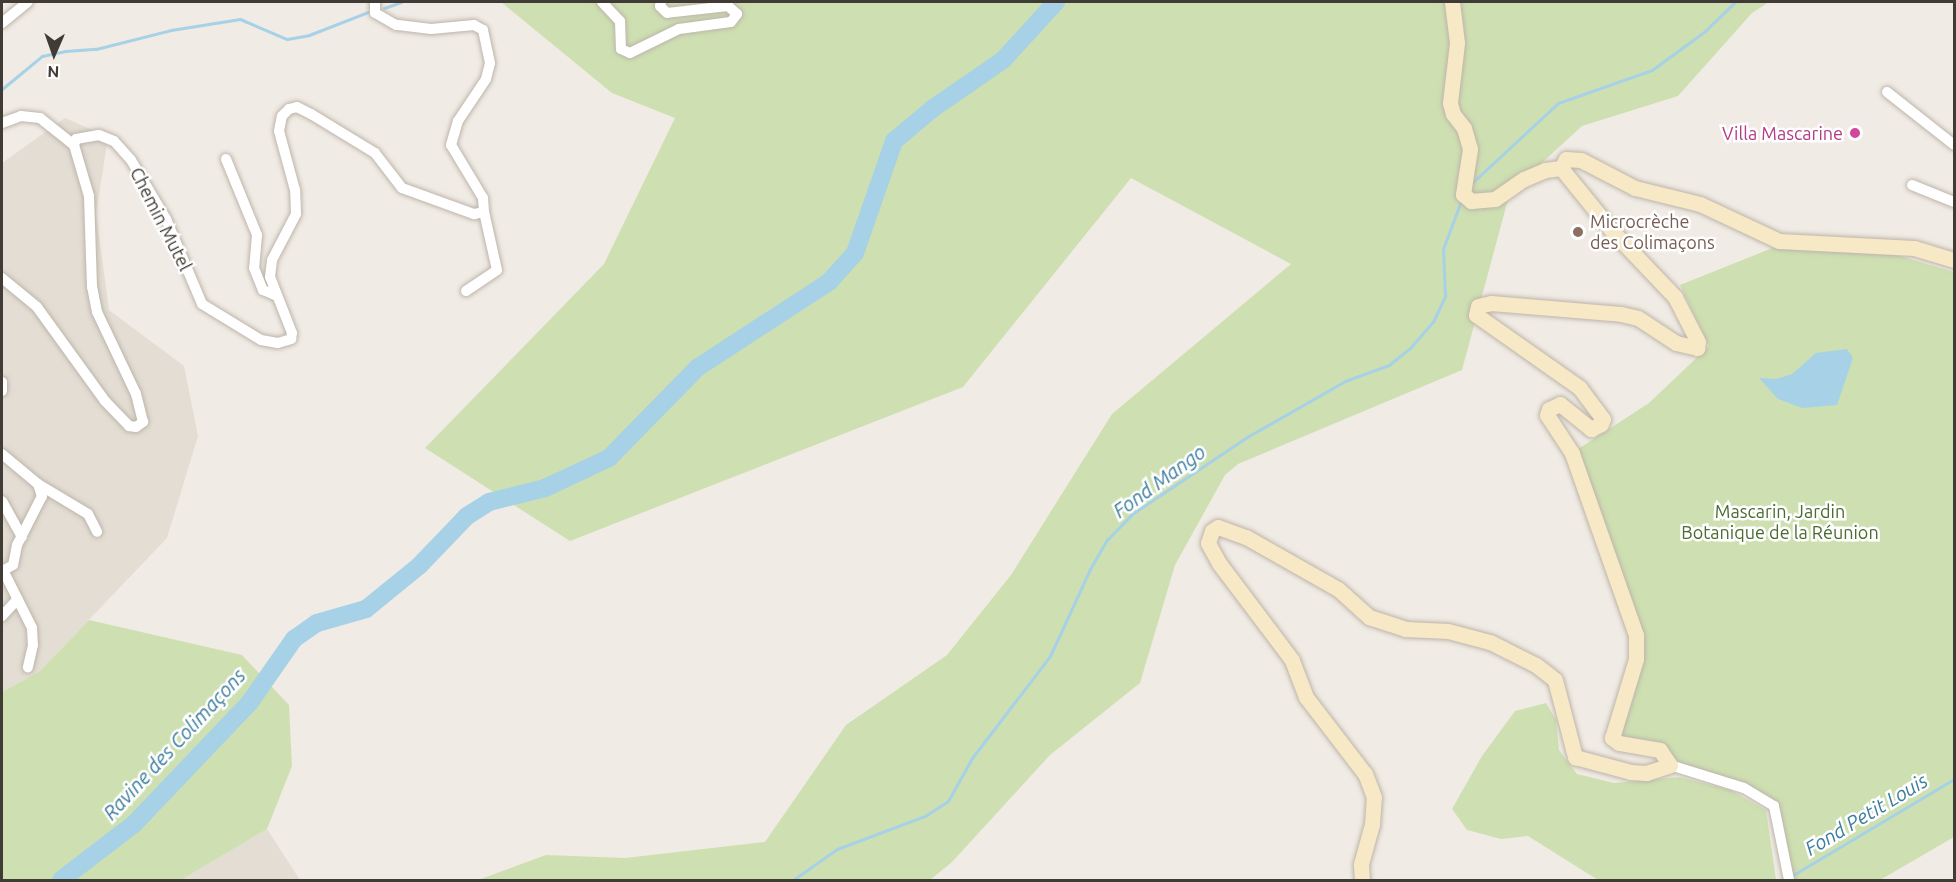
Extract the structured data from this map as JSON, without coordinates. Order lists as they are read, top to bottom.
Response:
{
  "streets": {
    "street": ["Chemin Mutel"]
  },
  "water": ["Fond Mango", "Ravine des Colimaçons", "Fond Petit Louis"],
  "parks": ["Mascarin, Jardin Botanique de la Réunion"],
  "places": ["Villa Mascarine", "Microcrèche des Colimaçons"],
  "north": "bottom"
}
